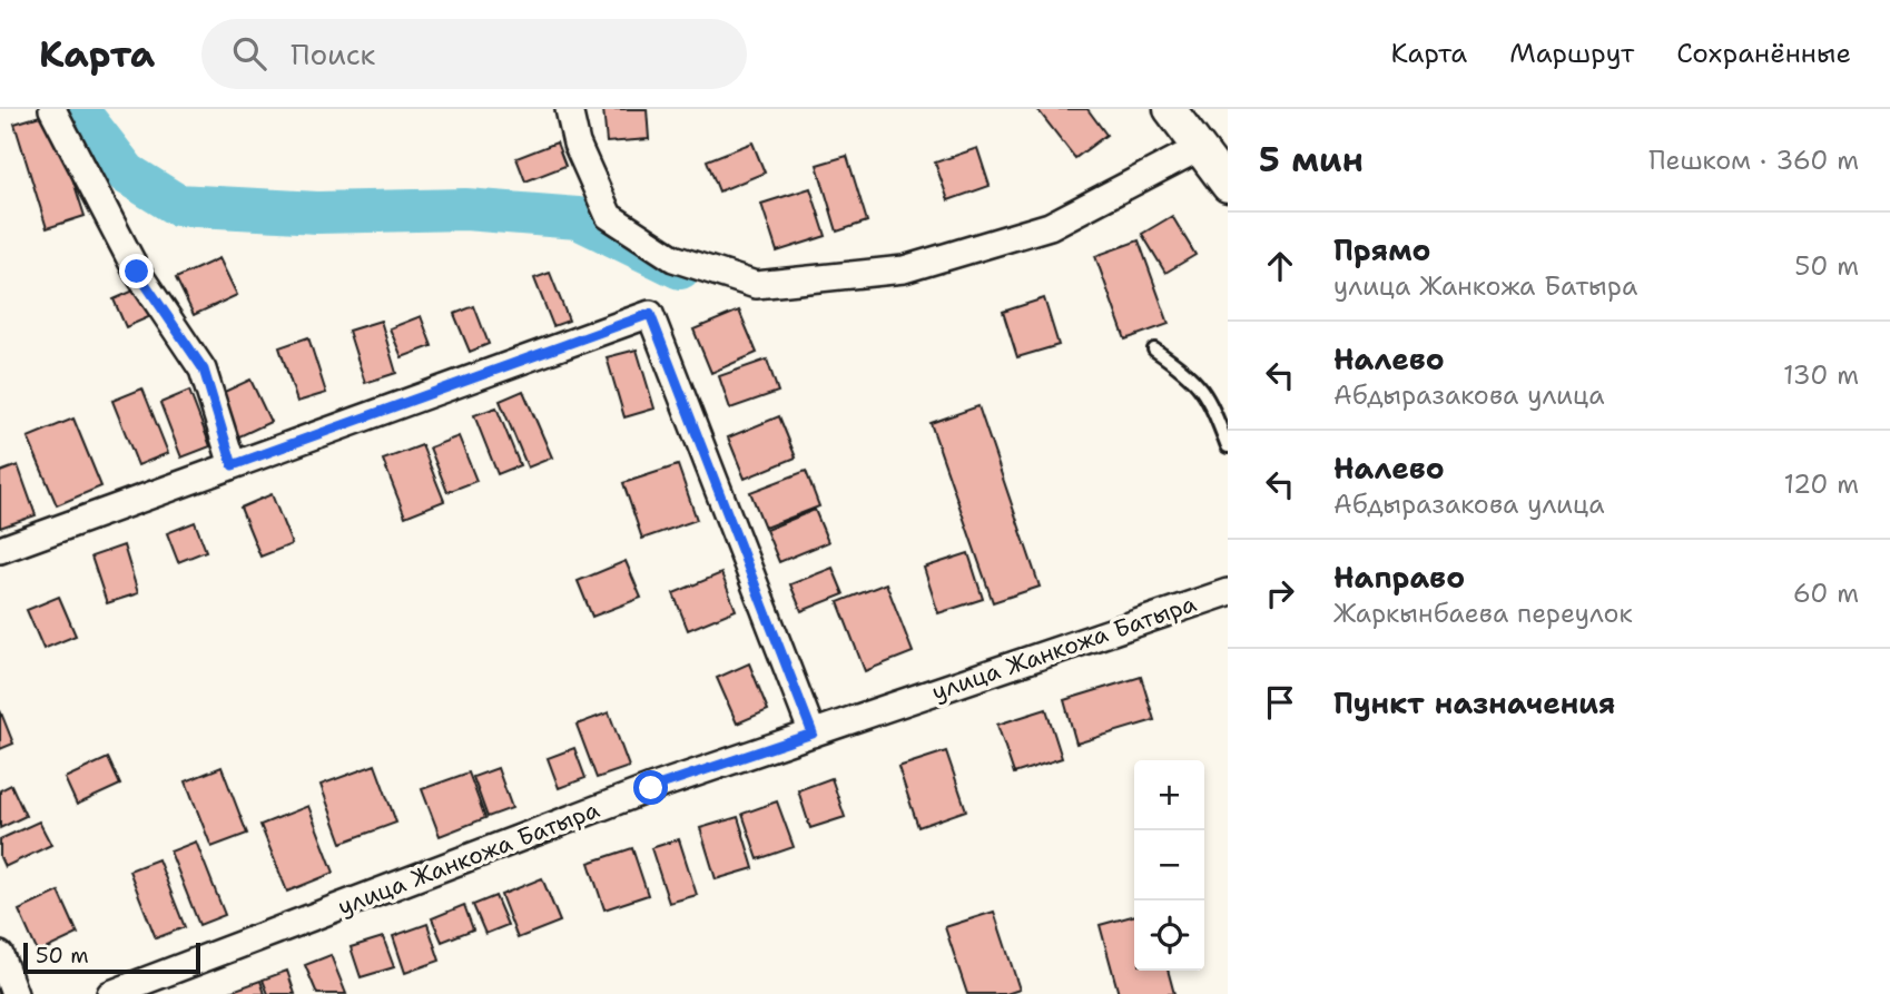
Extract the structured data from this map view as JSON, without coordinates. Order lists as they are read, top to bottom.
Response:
{
  "streets": {
    "street": ["улица Жанкожа Батыра"]
  },
  "scale_bar": "50 m",
  "page": {
    "header": "Карта",
    "search": "Поиск",
    "nav": ["Карта", "Маршрут", "Сохранённые"],
    "heading": ["5 мин", "Пешком · 360 m"],
    "list": [
      ["Прямо", "улица Жанкожа Батыра", "50 m"],
      ["Налево", "Абдыразакова улица", "130 m"],
      ["Налево", "Абдыразакова улица", "120 m"],
      ["Направо", "Жаркынбаева переулок", "60 m"],
      "Пункт назначения"
    ],
    "map_buttons": ["+", "−"],
    "scale": "50 m"
  }
}
